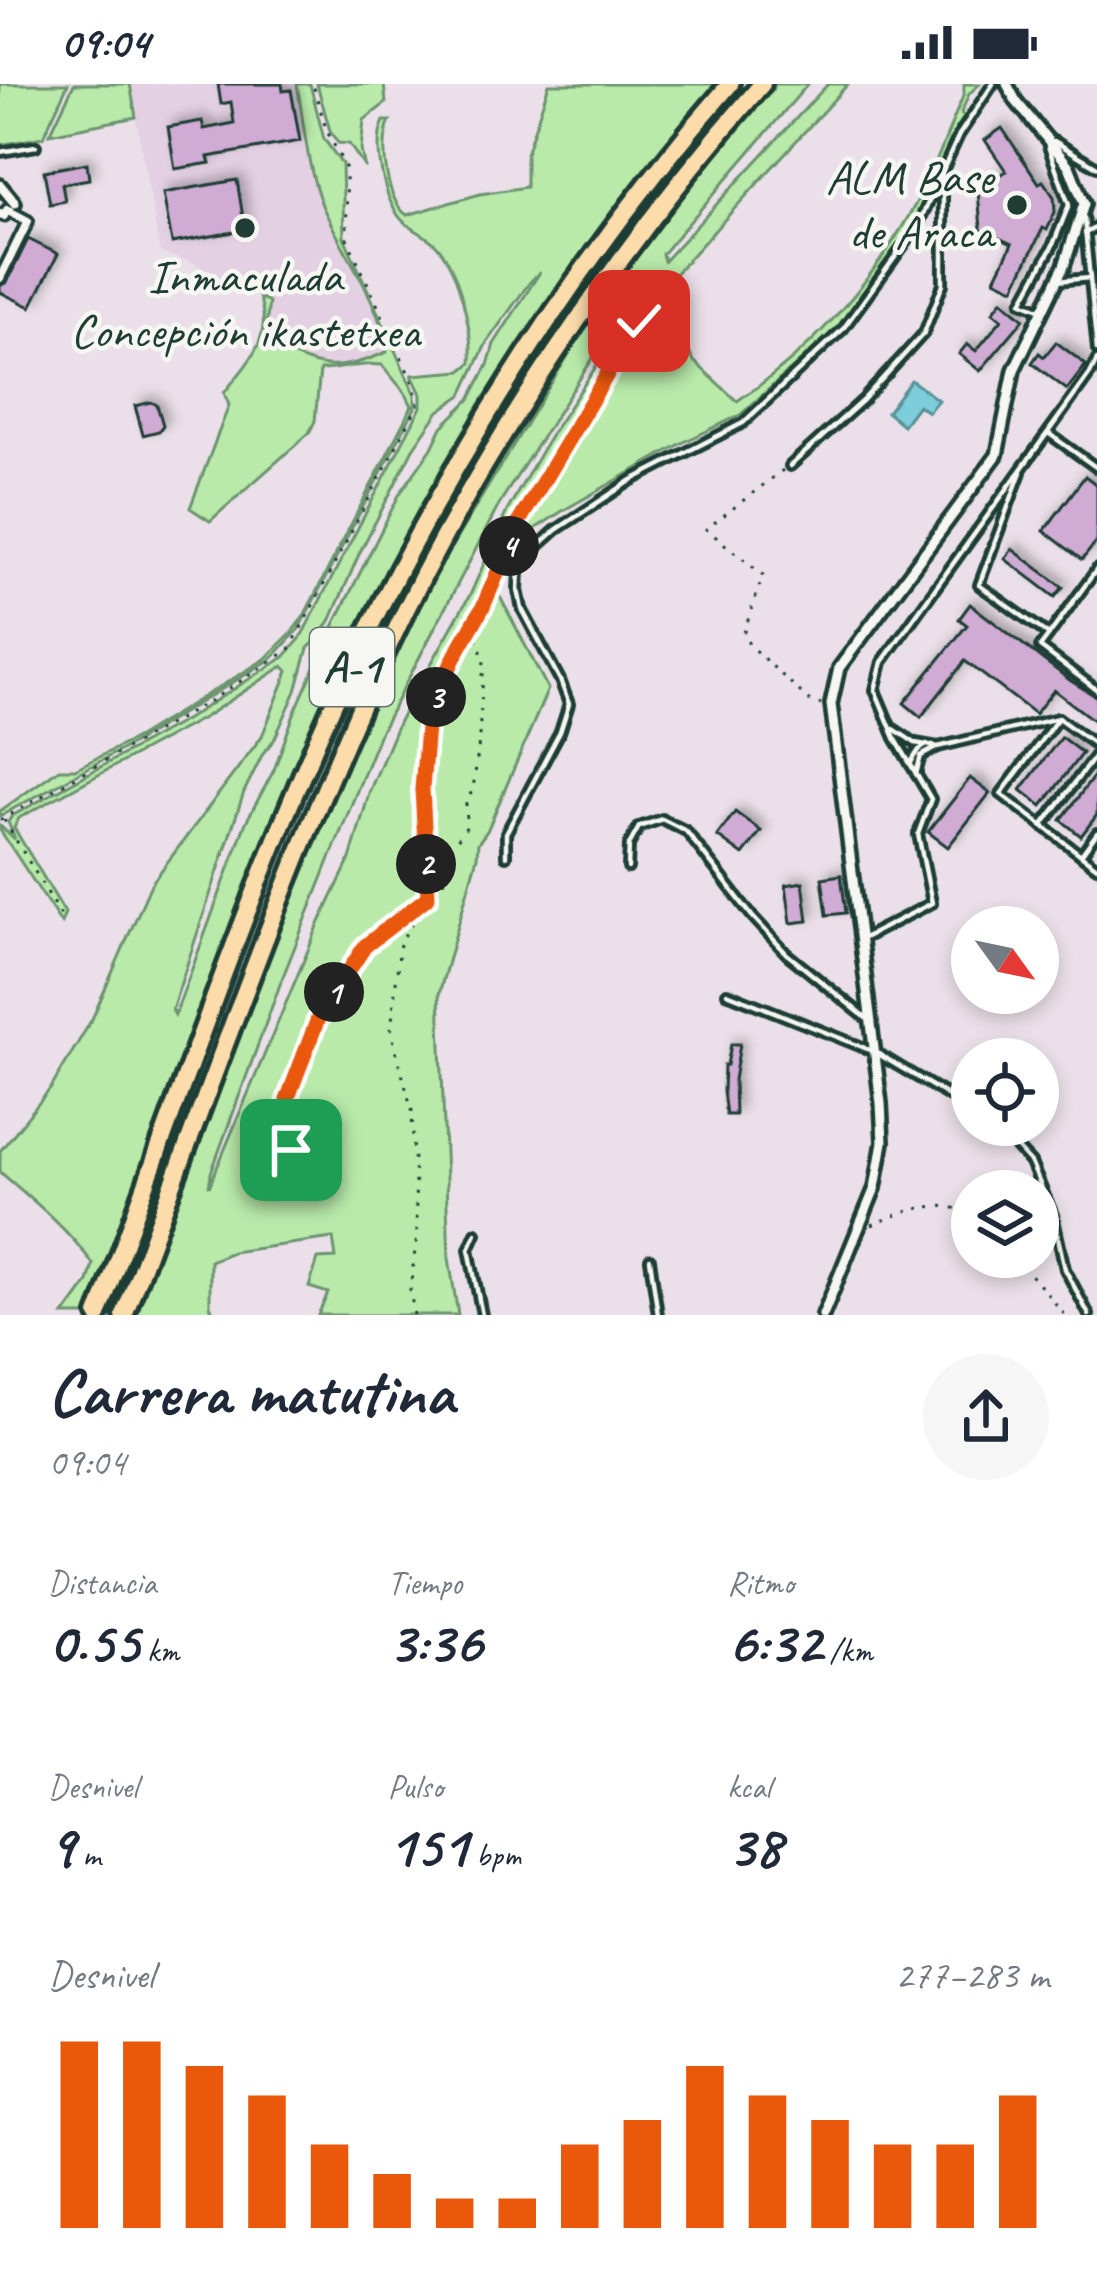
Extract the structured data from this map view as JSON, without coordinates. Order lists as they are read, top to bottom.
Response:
{
  "streets": {
    "highway": ["A-1"]
  },
  "places": ["ALM Base de Araca", "Inmaculada Concepción ikastetxea"],
  "north": "bottom right",
  "page": {
    "status": "09:04",
    "pins": [
      "4",
      "3",
      "2",
      "1"
    ],
    "heading": ["Carrera matutina", "09:04"],
    "stats": [
      ["Distancia", "0.55 km"],
      ["Tiempo", "3:36"],
      ["Ritmo", "6:32 /km"],
      ["Desnivel", "9 m"],
      ["Pulso", "151 bpm"],
      ["kcal", "38"]
    ],
    "chart": ["Desnivel", "277–283 m"]
  }
}
